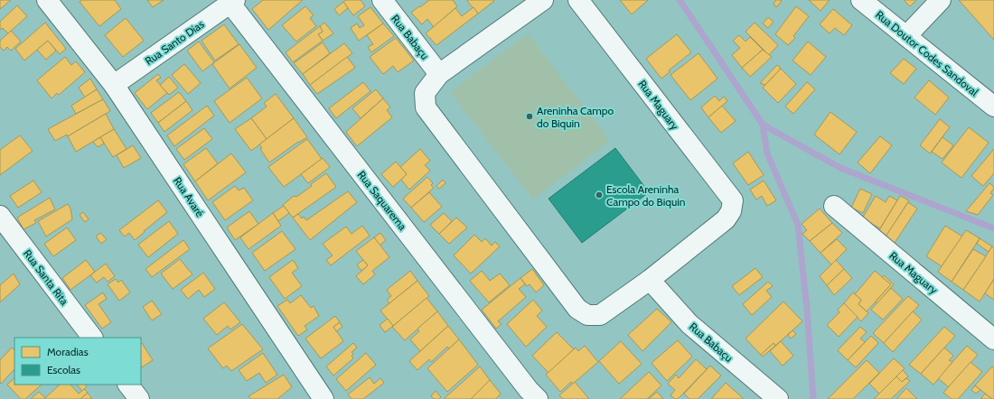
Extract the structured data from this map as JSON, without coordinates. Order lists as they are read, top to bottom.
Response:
{
  "streets": {
    "street": [
      "Rua Babaçu",
      "Rua Santo Dias",
      "Rua Doutor Codes Sandoval",
      "Rua Maguary",
      "Rua Avaré",
      "Rua Saquarema",
      "Rua Santa Rita"
    ]
  },
  "crossings": [
    ["Rua Babaçu", "Rua Maguary"],
    ["Rua Santo Dias", "Rua Avaré"],
    ["Rua Santo Dias", "Rua Saquarema"]
  ],
  "places": ["Areninha Campo do Biquin", "Escola Areninha Campo do Biquin"],
  "legend": ["Moradias", "Escolas"]
}
